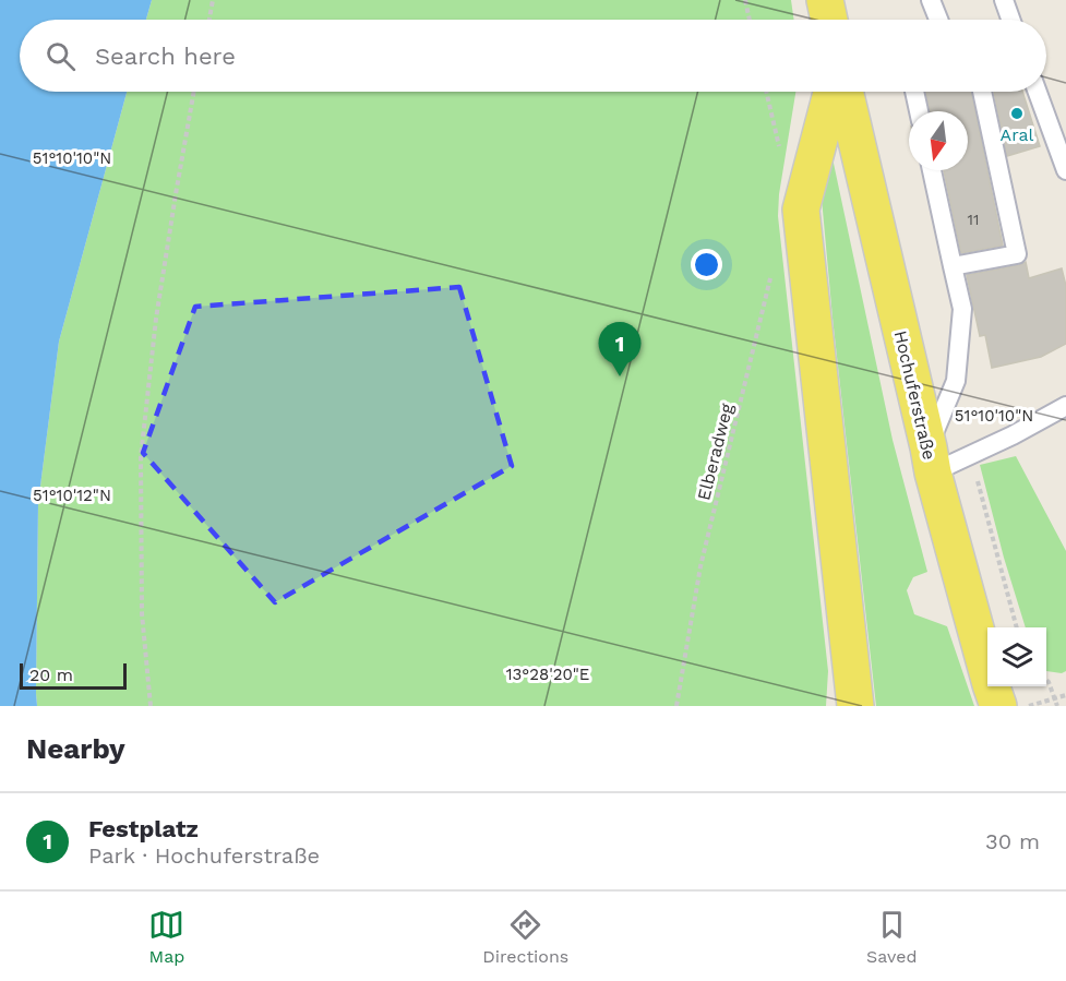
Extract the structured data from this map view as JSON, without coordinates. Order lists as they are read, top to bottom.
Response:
{
  "streets": {
    "main road": ["Hochuferstraße"],
    "path": ["Elberadweg"]
  },
  "places": ["Aral"],
  "house_numbers": ["11"],
  "scale_bar": "20 m",
  "north": "bottom",
  "page": {
    "search": "Search here",
    "pins": "1",
    "scale": "20 m",
    "heading": "Nearby",
    "list": [
      {
        "mark": "1",
        "name": "Festplatz",
        "note": "Park · Hochuferstraße",
        "value": "30 m"
      }
    ],
    "nav": ["Map", "Directions", "Saved"]
  },
  "coordinates": ["51°10'10\"N", "51°10'12\"N", "13°28'20\"E"]
}
